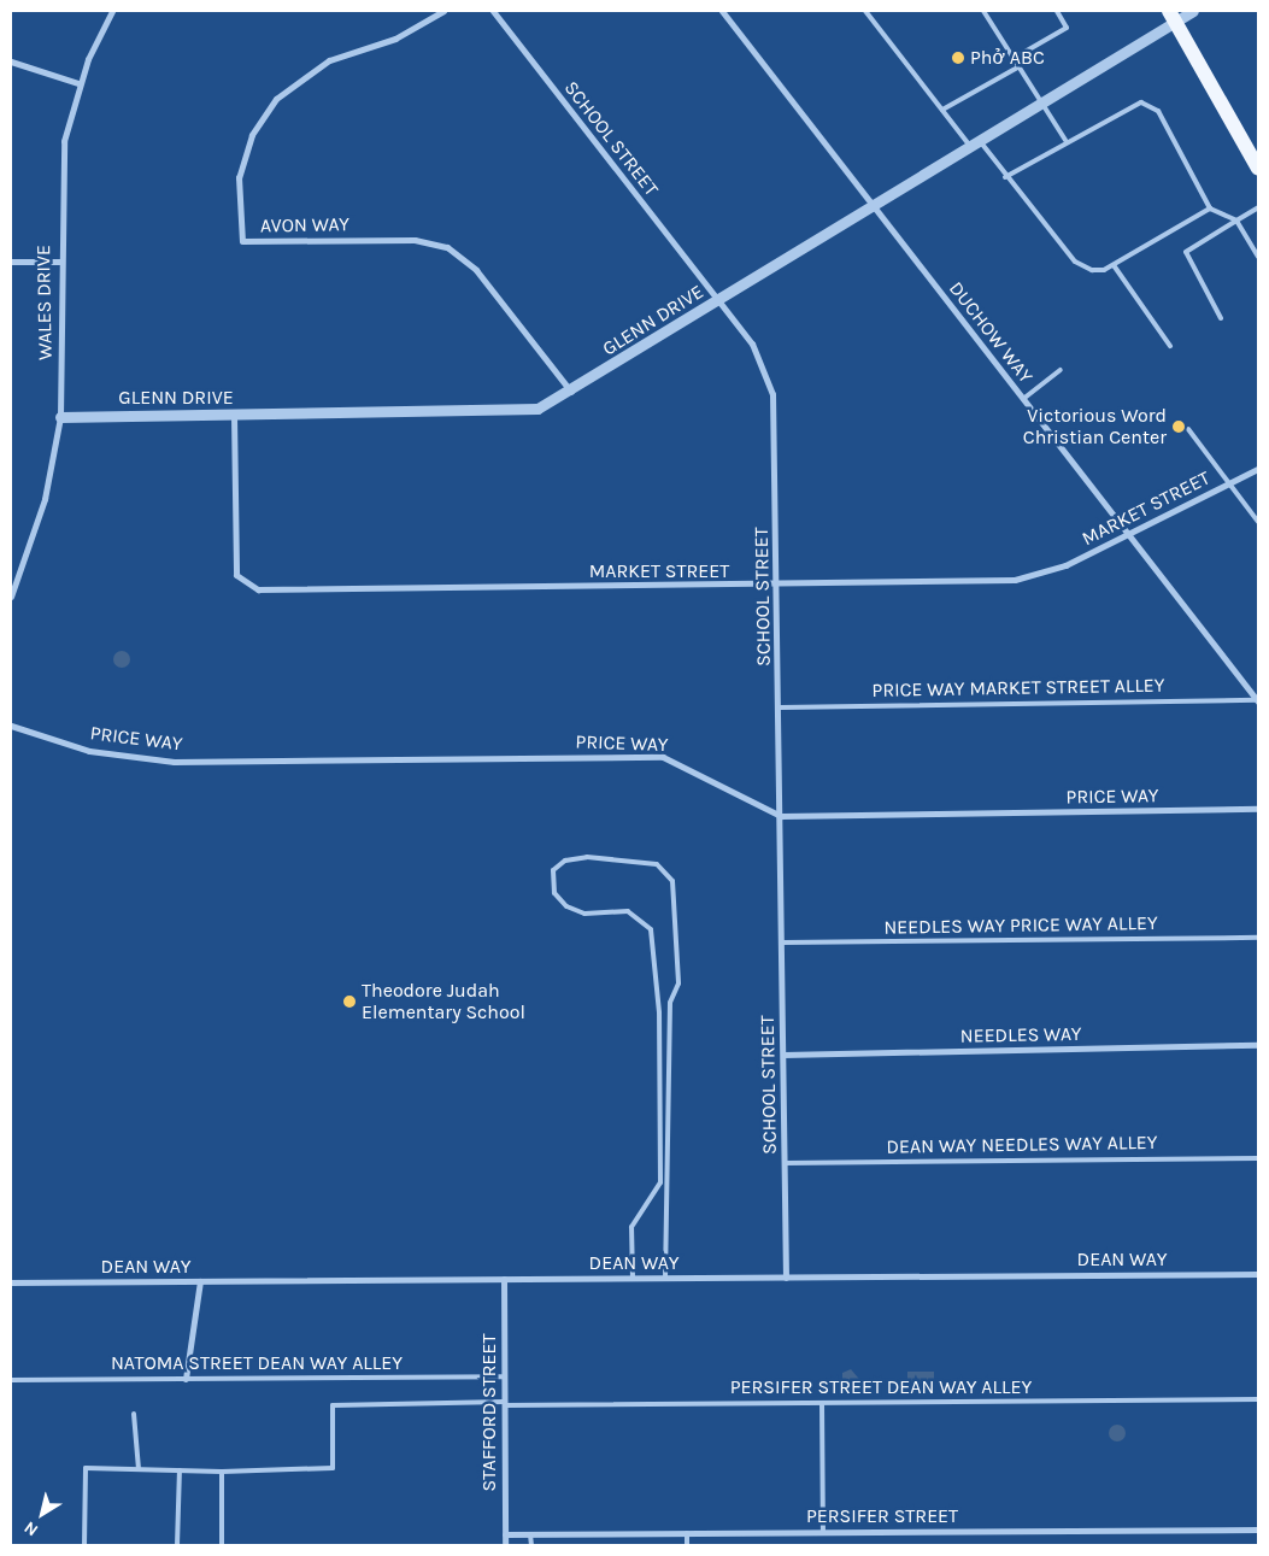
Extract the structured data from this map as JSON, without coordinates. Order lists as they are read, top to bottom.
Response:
{
  "streets": {
    "street": [
      "SCHOOL STREET",
      "AVON WAY",
      "WALES DRIVE",
      "GLENN DRIVE",
      "DUCHOW WAY",
      "MARKET STREET",
      "PRICE WAY",
      "NEEDLES WAY",
      "DEAN WAY",
      "STAFFORD STREET",
      "PERSIFER STREET"
    ],
    "lane": [
      "PRICE WAY MARKET STREET ALLEY",
      "NEEDLES WAY PRICE WAY ALLEY",
      "DEAN WAY NEEDLES WAY ALLEY",
      "NATOMA STREET DEAN WAY ALLEY",
      "PERSIFER STREET DEAN WAY ALLEY"
    ]
  },
  "crossings": [
    ["SCHOOL STREET", "GLENN DRIVE"],
    ["SCHOOL STREET", "MARKET STREET"],
    ["SCHOOL STREET", "PRICE WAY MARKET STREET ALLEY"],
    ["SCHOOL STREET", "PRICE WAY"],
    ["SCHOOL STREET", "NEEDLES WAY PRICE WAY ALLEY"],
    ["SCHOOL STREET", "NEEDLES WAY"],
    ["SCHOOL STREET", "DEAN WAY NEEDLES WAY ALLEY"],
    ["SCHOOL STREET", "DEAN WAY"],
    ["AVON WAY", "GLENN DRIVE"],
    ["WALES DRIVE", "GLENN DRIVE"],
    ["GLENN DRIVE", "DUCHOW WAY"],
    ["GLENN DRIVE", "MARKET STREET"],
    ["DUCHOW WAY", "MARKET STREET"],
    ["DUCHOW WAY", "PRICE WAY MARKET STREET ALLEY"],
    ["DEAN WAY", "STAFFORD STREET"],
    ["NATOMA STREET DEAN WAY ALLEY", "STAFFORD STREET"],
    ["PERSIFER STREET DEAN WAY ALLEY", "STAFFORD STREET"],
    ["STAFFORD STREET", "PERSIFER STREET"]
  ],
  "places": ["Phở ABC", "Victorious Word Christian Center", "Theodore Judah Elementary School"],
  "north": "bottom left"
}
